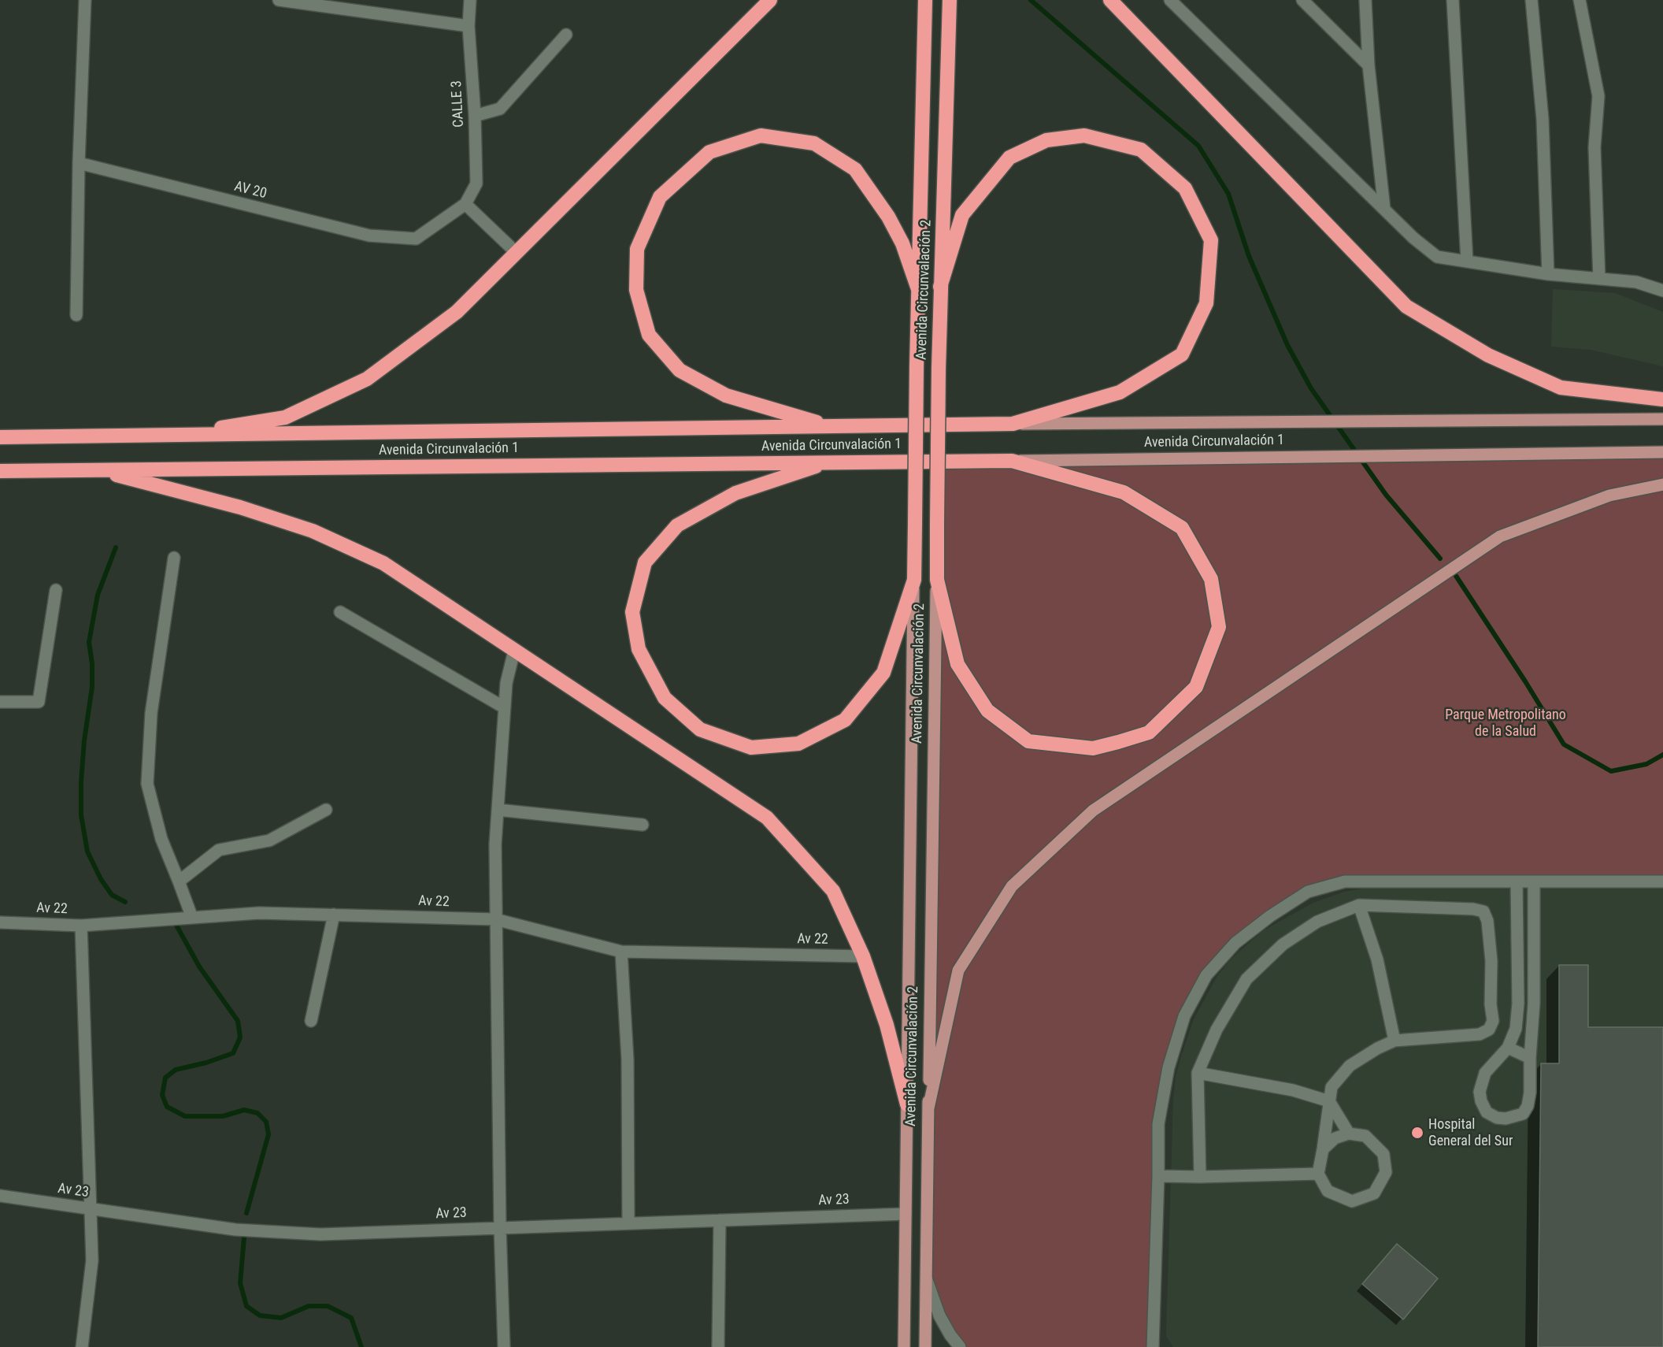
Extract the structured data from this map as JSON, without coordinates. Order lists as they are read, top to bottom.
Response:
{
  "streets": {
    "highway": ["Avenida Circunvalación 2", "Avenida Circunvalación 1"],
    "street": [
      "CALLE 3",
      "AV 20",
      "Av 22",
      "Av 23"
    ]
  },
  "crossings": [
    ["CALLE 3", "AV 20"],
    ["Avenida Circunvalación 2", "Av 23"]
  ],
  "parks": ["Parque Metropolitano de la Salud"],
  "places": ["Hospital General del Sur"]
}
